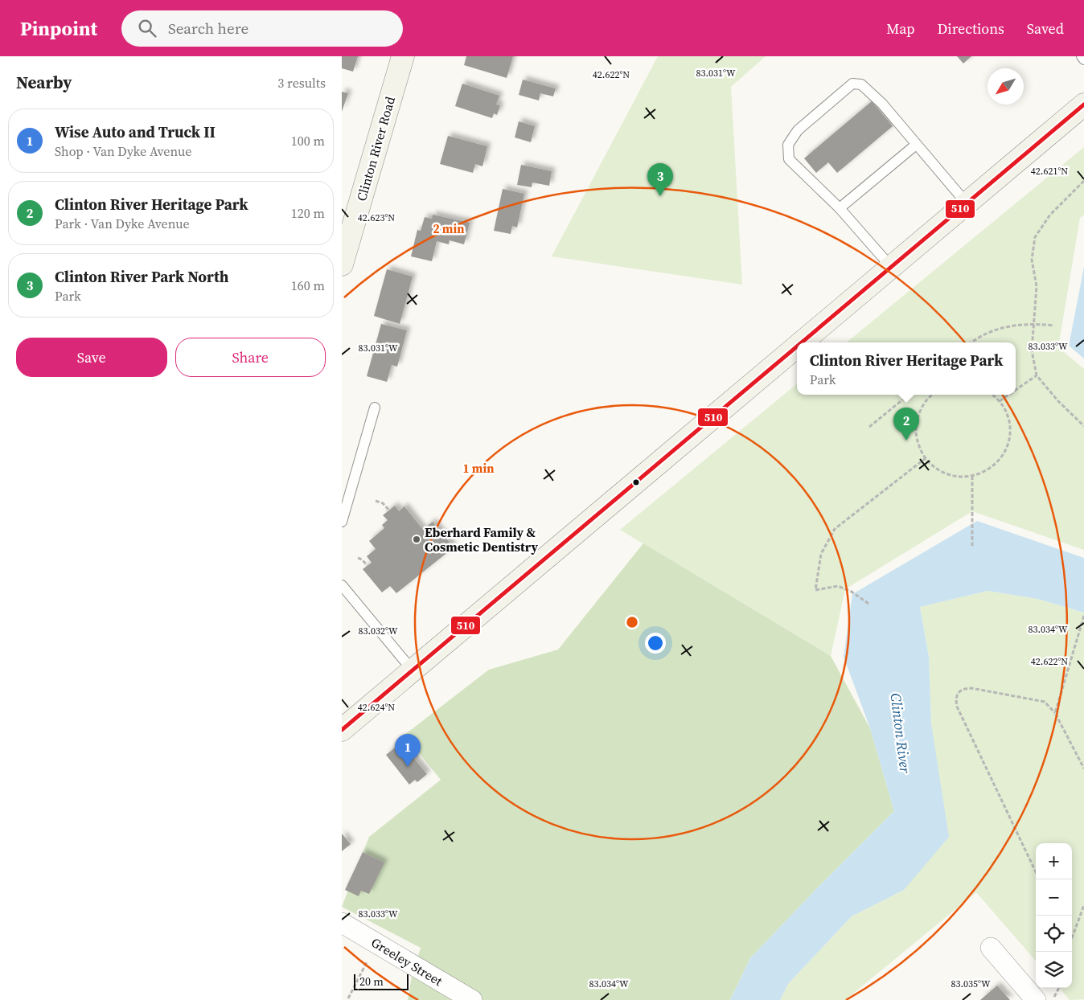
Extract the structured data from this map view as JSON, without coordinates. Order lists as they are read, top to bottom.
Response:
{
  "streets": {
    "main road": ["Clinton River Road"],
    "street": ["Greeley Street"]
  },
  "water": ["Clinton River"],
  "places": ["Eberhard Family & Cosmetic Dentistry"],
  "lines": ["transit line 510"],
  "scale_bar": "20 m",
  "north": "bottom left",
  "page": {
    "header": "Pinpoint",
    "search": "Search here",
    "nav": ["Map", "Directions", "Saved"],
    "heading": ["Nearby", "3 results"],
    "list": [
      {
        "mark": "1",
        "name": "Wise Auto and Truck II",
        "note": "Shop · Van Dyke Avenue",
        "value": "100 m"
      },
      {
        "mark": "2",
        "name": "Clinton River Heritage Park",
        "note": "Park · Van Dyke Avenue",
        "value": "120 m"
      },
      {
        "mark": "3",
        "name": "Clinton River Park North",
        "note": "Park",
        "value": "160 m"
      }
    ],
    "pins": ["3", "2", "1"],
    "buttons": ["Save", "Share"],
    "popup": ["Clinton River Heritage Park", "Park"],
    "map_buttons": ["+", "−"],
    "scale": "20 m"
  },
  "coordinates": [
    "83.031°W",
    "42.622°N",
    "42.621°N",
    "42.623°N",
    "83.033°W",
    "83.034°W",
    "83.032°W",
    "42.624°N",
    "83.035°W"
  ],
  "rings": ["2 min", "1 min"]
}
